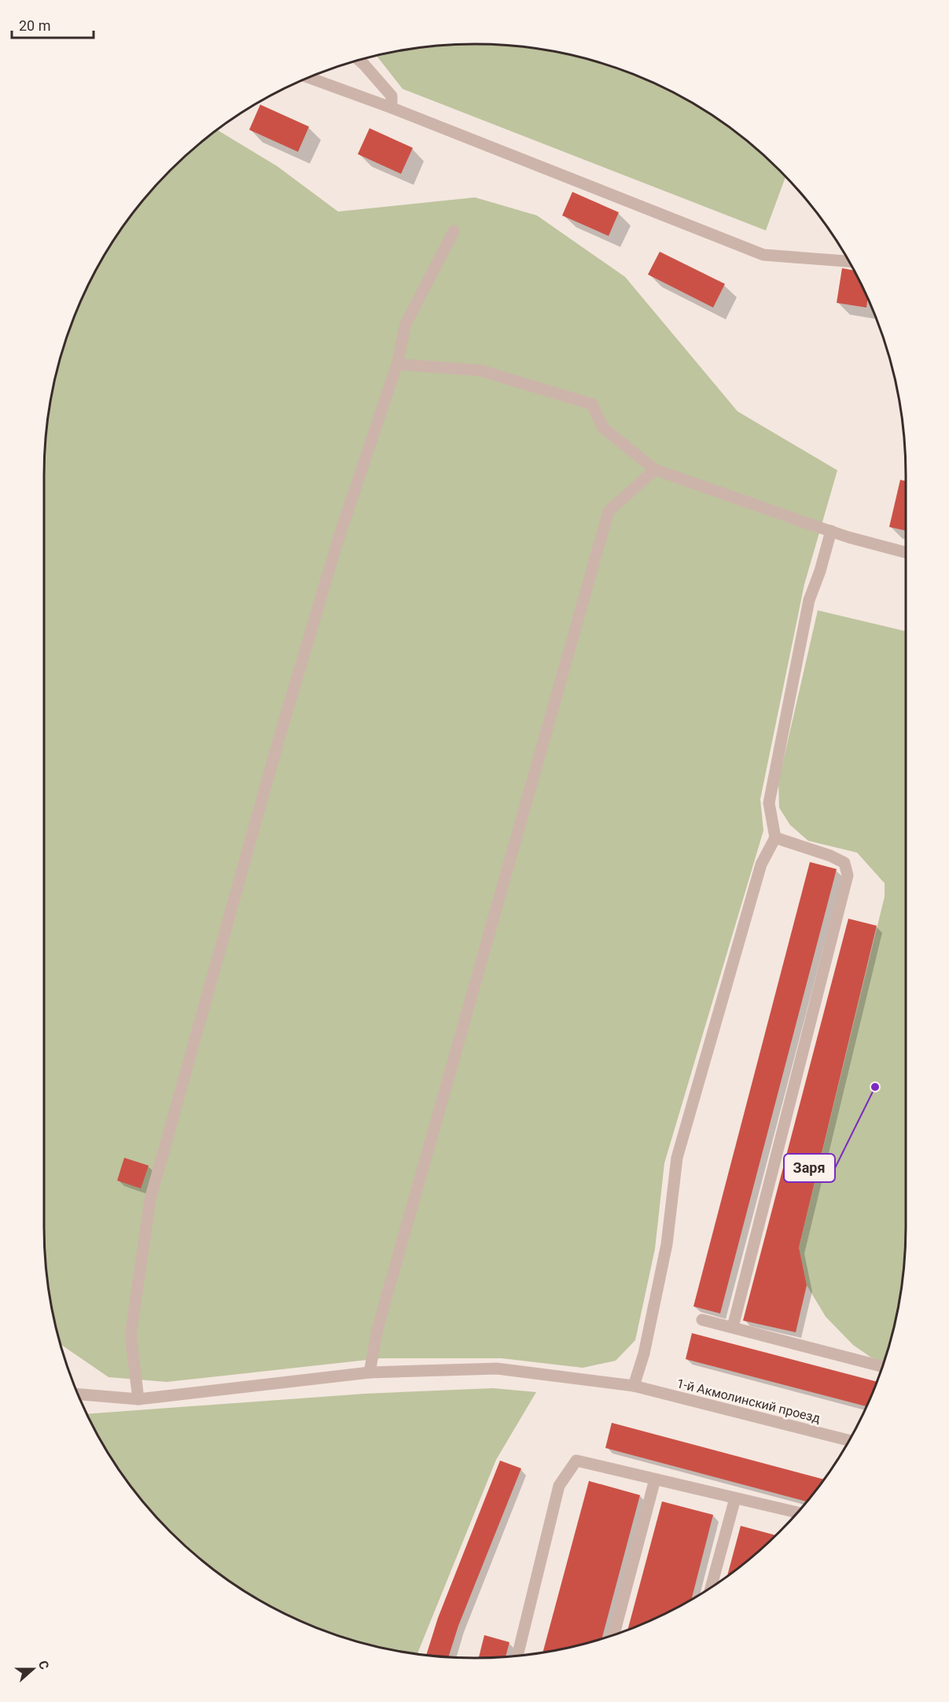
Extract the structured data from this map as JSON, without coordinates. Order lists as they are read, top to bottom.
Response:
{
  "streets": {
    "street": ["1-й Акмолинский проезд"]
  },
  "places": ["Заря"],
  "scale_bar": "20 m",
  "north": "right"
}
